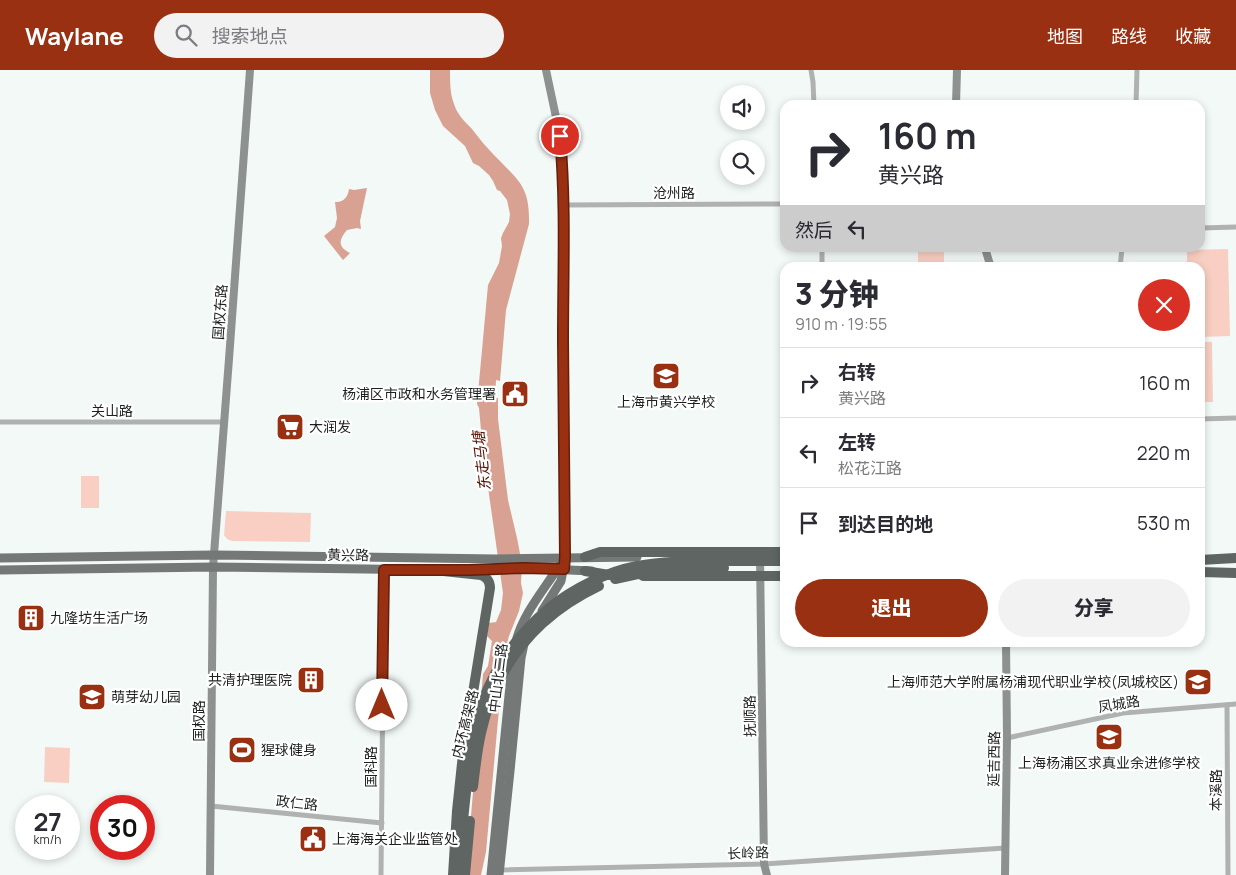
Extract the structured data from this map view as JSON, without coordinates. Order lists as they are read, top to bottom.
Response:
{
  "streets": {
    "highway": ["内环高架路"],
    "main road": ["黄兴路", "中山北二路"],
    "street": [
      "沧州路",
      "国权东路",
      "关山路",
      "凤城路",
      "抚顺路",
      "国权路",
      "延吉西路",
      "国科路",
      "本溪路",
      "政仁路",
      "长岭路"
    ]
  },
  "crossings": [
    ["国权东路", "关山路"],
    ["国权东路", "黄兴路"],
    ["国权东路", "国权路"],
    ["黄兴路", "中山北二路"],
    ["黄兴路", "抚顺路"],
    ["黄兴路", "国权路"],
    ["黄兴路", "国科路"],
    ["中山北二路", "长岭路"],
    ["凤城路", "延吉西路"],
    ["凤城路", "本溪路"],
    ["抚顺路", "长岭路"],
    ["国权路", "政仁路"],
    ["延吉西路", "长岭路"],
    ["国科路", "政仁路"]
  ],
  "water": ["东走马塘"],
  "places": {
    "school or university": [
      "上海市黄兴学校",
      "上海师范大学附属杨浦现代职业学校(凤城校区)",
      "萌芽幼儿园",
      "上海杨浦区求真业余进修学校"
    ],
    "public building": ["杨浦区市政和水务管理署", "上海海关企业监管处"],
    "supermarket": ["大润发"],
    "building": ["九隆坊生活广场", "共清护理医院"],
    "sports": ["猩球健身"]
  },
  "page": {
    "header": "Waylane",
    "search": "搜索地点",
    "nav": ["地图", "路线", "收藏"],
    "turn": ["160 m", "黄兴路"],
    "then": "然后",
    "heading": ["3 分钟", "910 m · 19:55"],
    "list": [
      {
        "name": "右转",
        "note": "黄兴路",
        "value": "160 m"
      },
      {
        "name": "左转",
        "note": "松花江路",
        "value": "220 m"
      },
      {
        "name": "到达目的地",
        "value": "530 m"
      }
    ],
    "buttons": ["退出", "分享"],
    "speed": "27 km/h",
    "limit": "30"
  }
}
